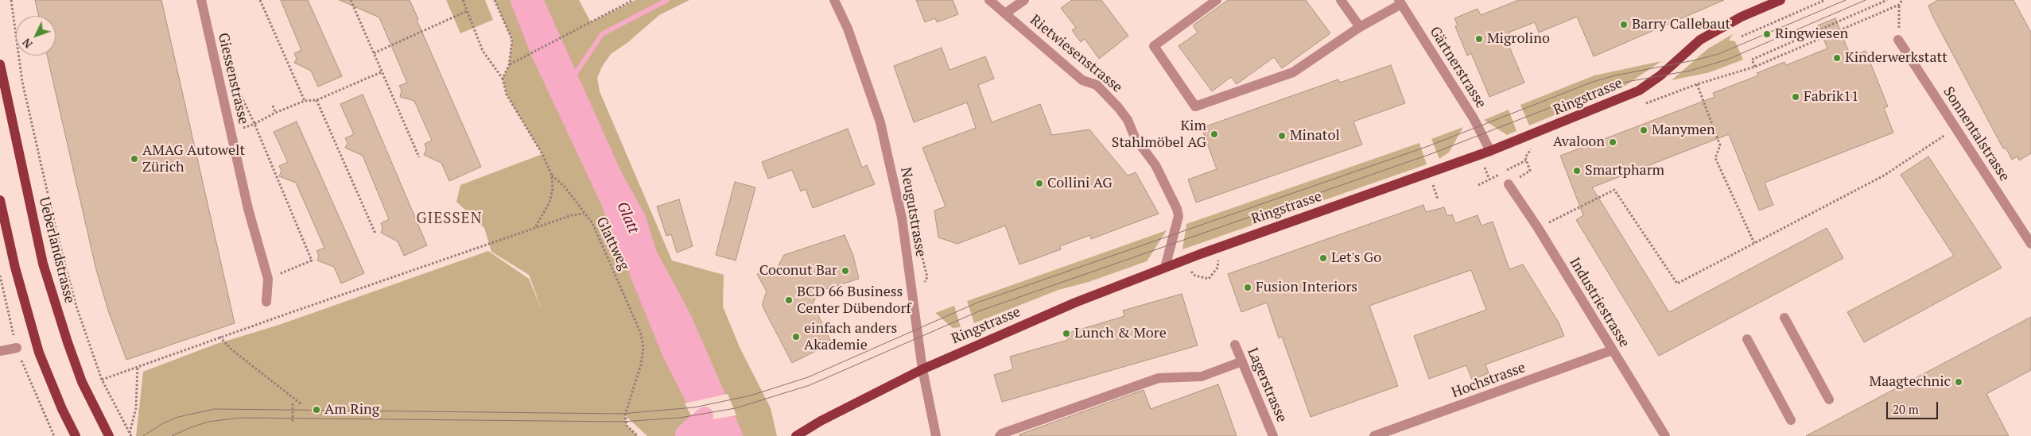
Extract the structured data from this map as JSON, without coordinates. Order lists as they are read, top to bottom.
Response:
{
  "streets": {
    "main road": ["Ringstrasse", "Ueberlandstrasse"],
    "street": [
      "Rietwiesenstrasse",
      "Gärtnerstrasse",
      "Giessenstrasse",
      "Sonnentalstrasse",
      "Neugutstrasse",
      "Industriestrasse",
      "Hochstrasse",
      "Lagerstrasse"
    ],
    "path": ["Glattweg"]
  },
  "crossings": [
    ["Rietwiesenstrasse", "Ringstrasse"],
    ["Gärtnerstrasse", "Ringstrasse"],
    ["Ringstrasse", "Neugutstrasse"],
    ["Industriestrasse", "Hochstrasse"]
  ],
  "districts": ["GIESSEN"],
  "water": ["Glatt"],
  "places": [
    "Barry Callebaut",
    "Ringwiesen",
    "Migrolino",
    "Kinderwerkstatt",
    "Fabrik11",
    "Manymen",
    "Kim Stahlmöbel AG",
    "Minatol",
    "Avaloon",
    "AMAG Autowelt Zürich",
    "Smartpharm",
    "Collini AG",
    "Let's Go",
    "Coconut Bar",
    "Fusion Interiors",
    "BCD 66 Business Center Dübendorf",
    "Lunch & More",
    "einfach anders Akademie",
    "Maagtechnic",
    "Am Ring"
  ],
  "scale_bar": "20 m",
  "north": "bottom left"
}
